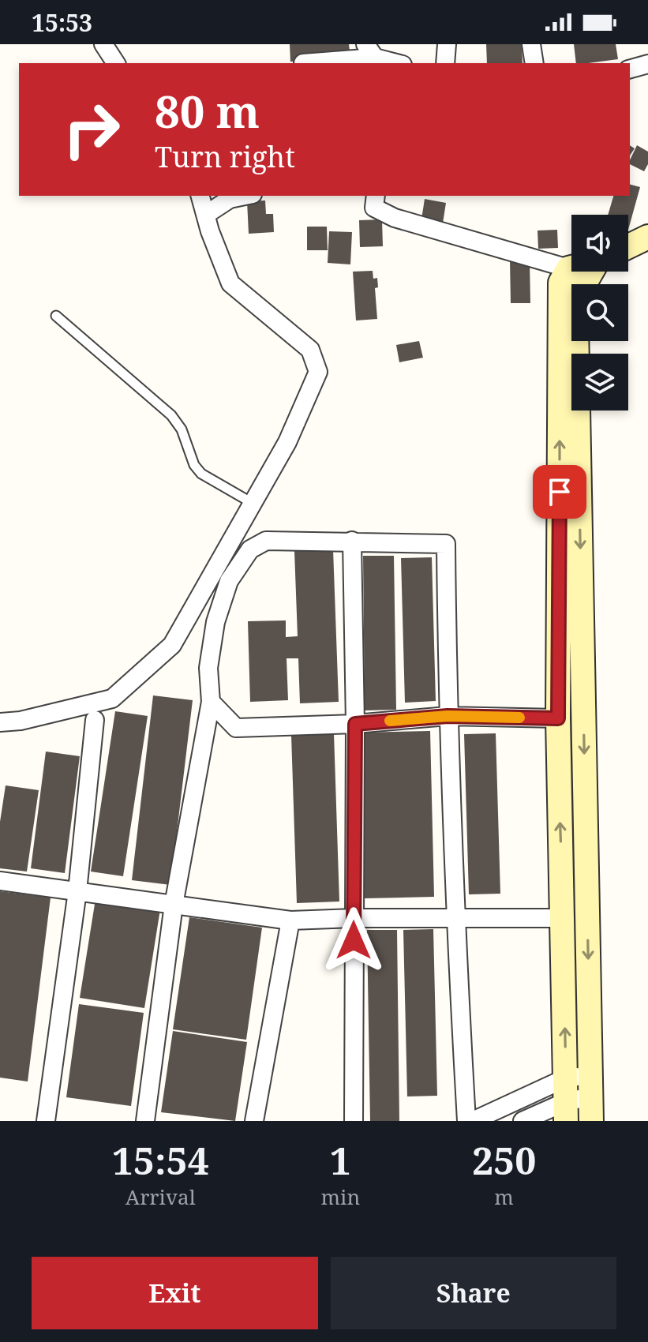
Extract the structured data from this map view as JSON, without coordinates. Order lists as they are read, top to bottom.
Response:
{
  "page": {
    "status": "15:53",
    "turn": ["80 m", "Turn right"],
    "eta": [
      "15:54",
      "Arrival",
      "1",
      "min",
      "250",
      "m"
    ],
    "buttons": ["Exit", "Share"]
  }
}
